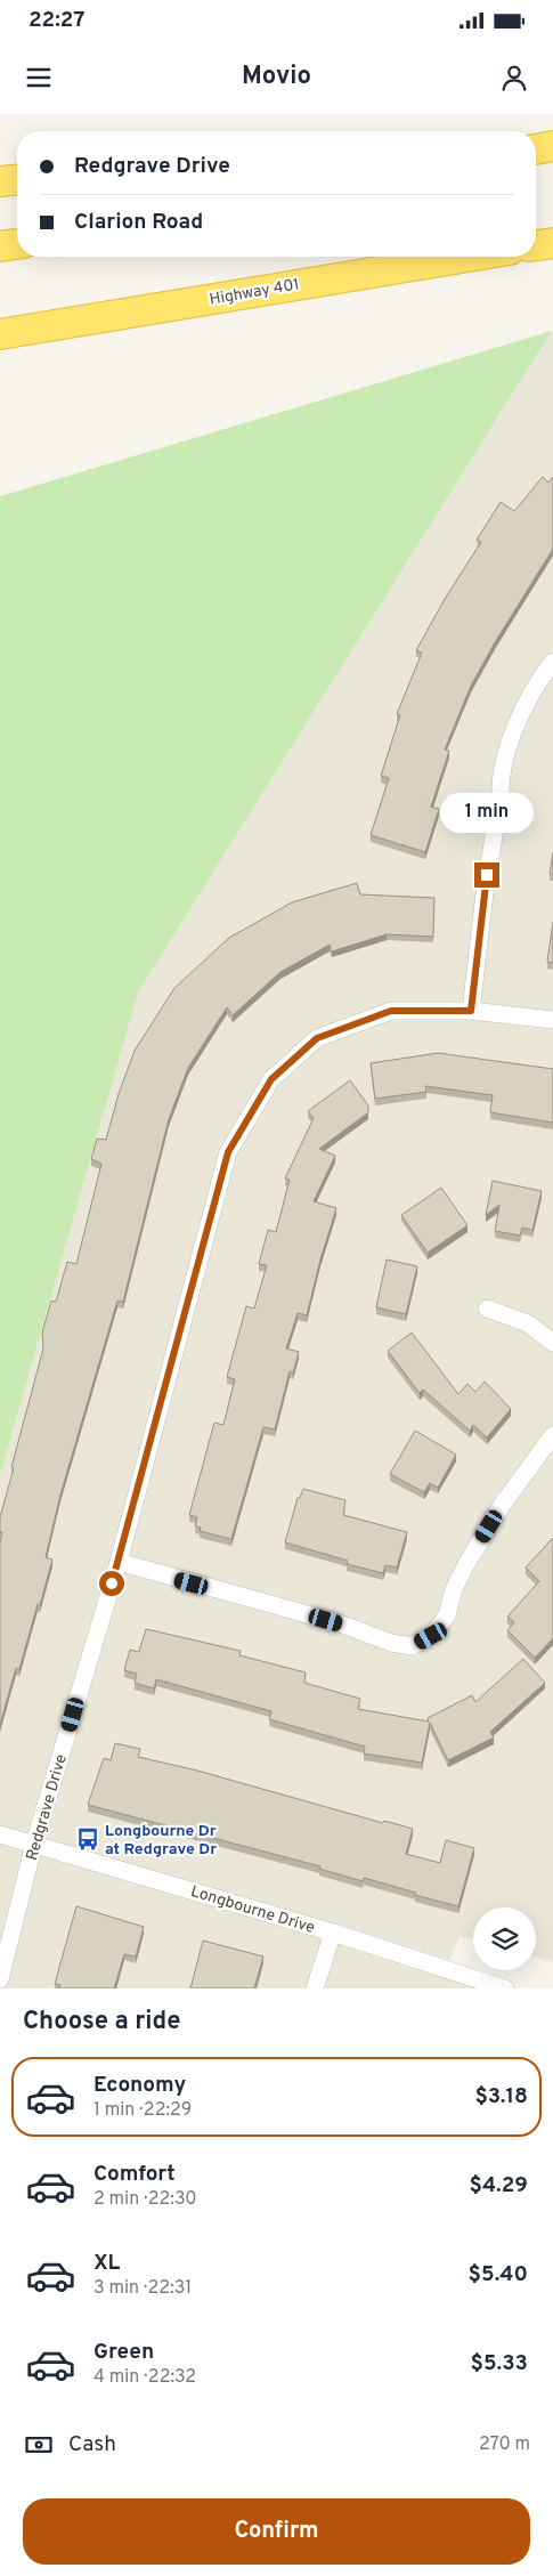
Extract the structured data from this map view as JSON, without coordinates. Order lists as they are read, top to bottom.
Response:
{
  "streets": {
    "highway": ["Highway 401"],
    "street": ["Redgrave Drive", "Longbourne Drive"]
  },
  "crossings": [
    ["Redgrave Drive", "Longbourne Drive"]
  ],
  "places": {
    "bus stop": ["Longbourne Dr at Redgrave Dr"]
  },
  "page": {
    "status": "22:27",
    "header": "Movio",
    "banner": ["Redgrave Drive", "Clarion Road"],
    "bubble": "1 min",
    "heading": "Choose a ride",
    "list": [
      {
        "name": "Economy",
        "note": "1 min · 22:29",
        "value": "$3.18"
      },
      {
        "name": "Comfort",
        "note": "2 min · 22:30",
        "value": "$4.29"
      },
      {
        "name": "XL",
        "note": "3 min · 22:31",
        "value": "$5.40"
      },
      {
        "name": "Green",
        "note": "4 min · 22:32",
        "value": "$5.33"
      }
    ],
    "pay": ["Cash", "270 m"],
    "buttons": "Confirm"
  }
}
